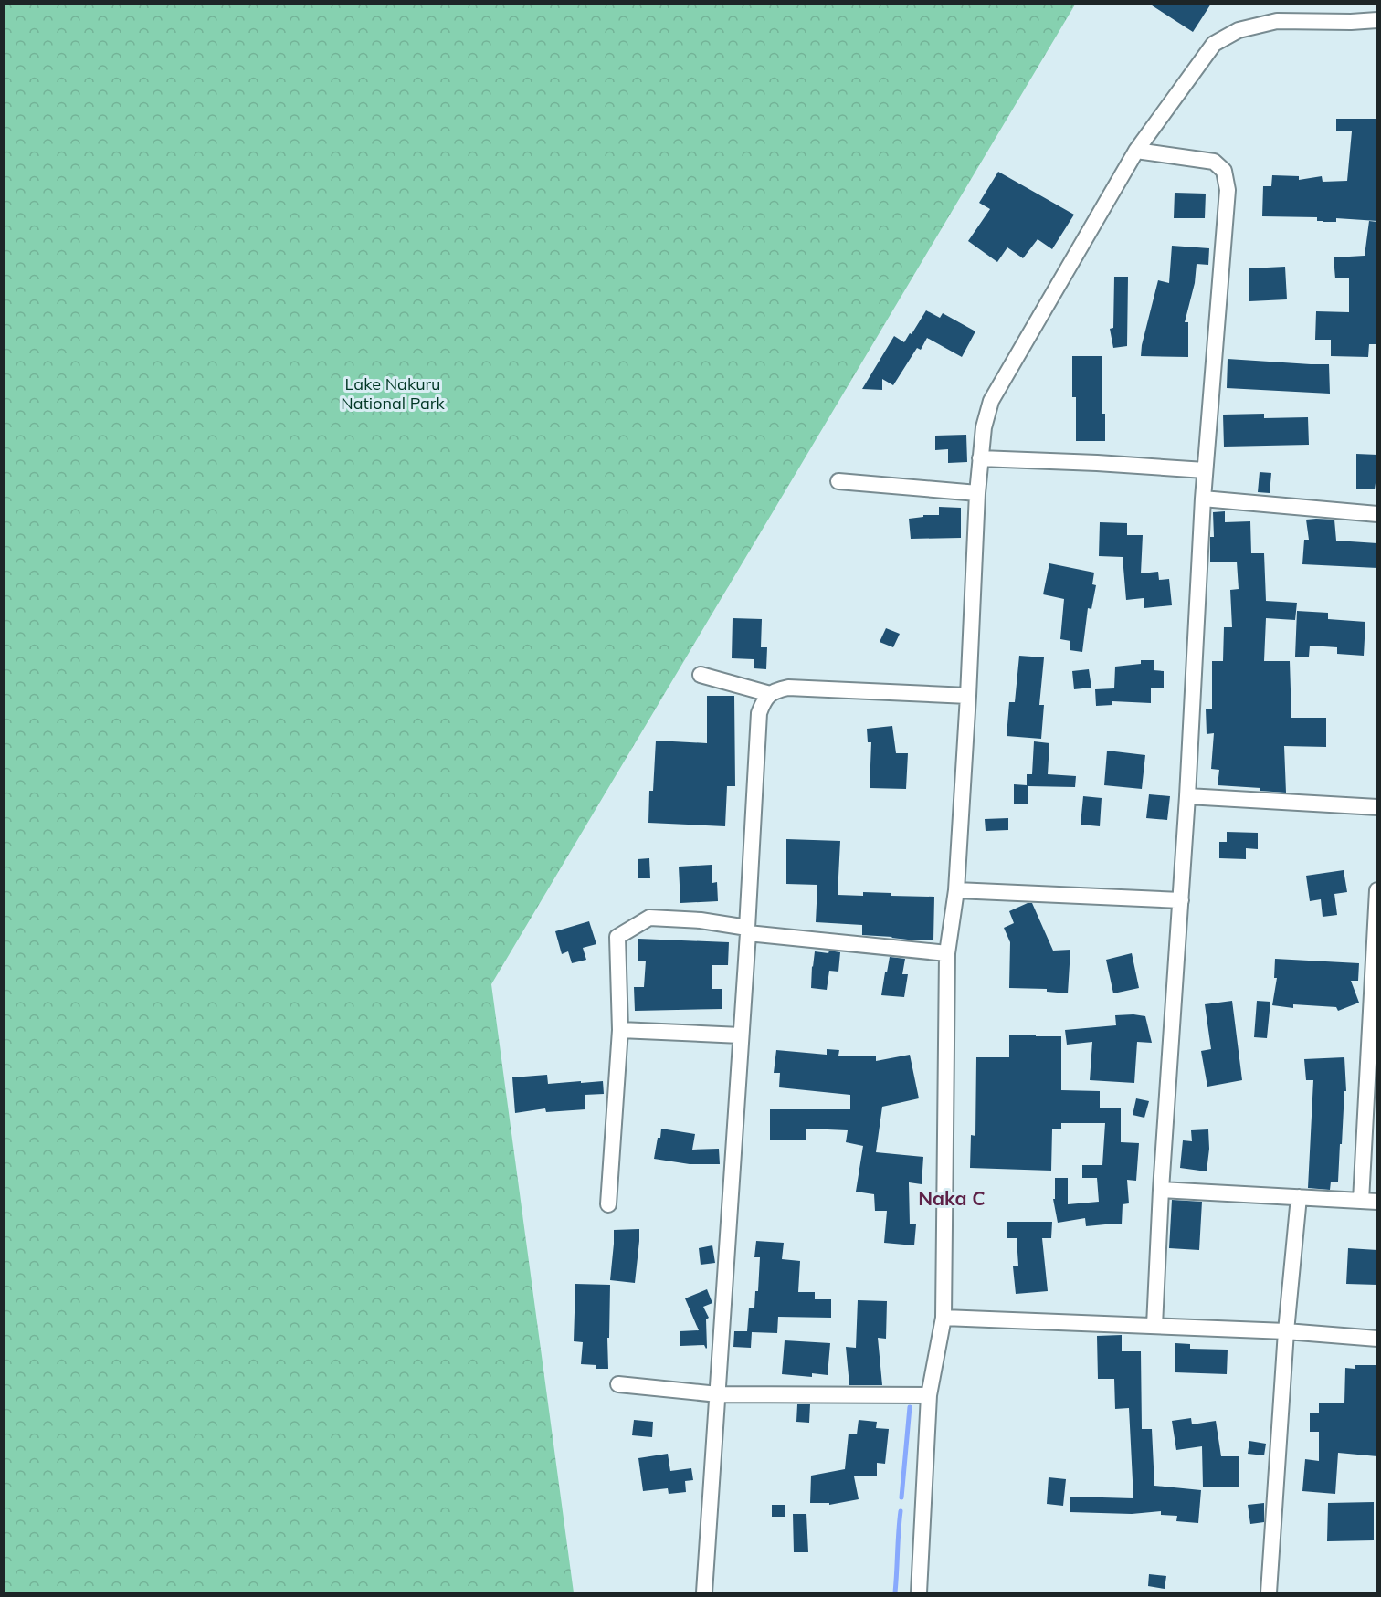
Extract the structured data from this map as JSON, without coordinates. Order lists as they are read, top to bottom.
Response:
{
  "districts": ["Naka C"],
  "parks": ["Lake Nakuru National Park"]
}
